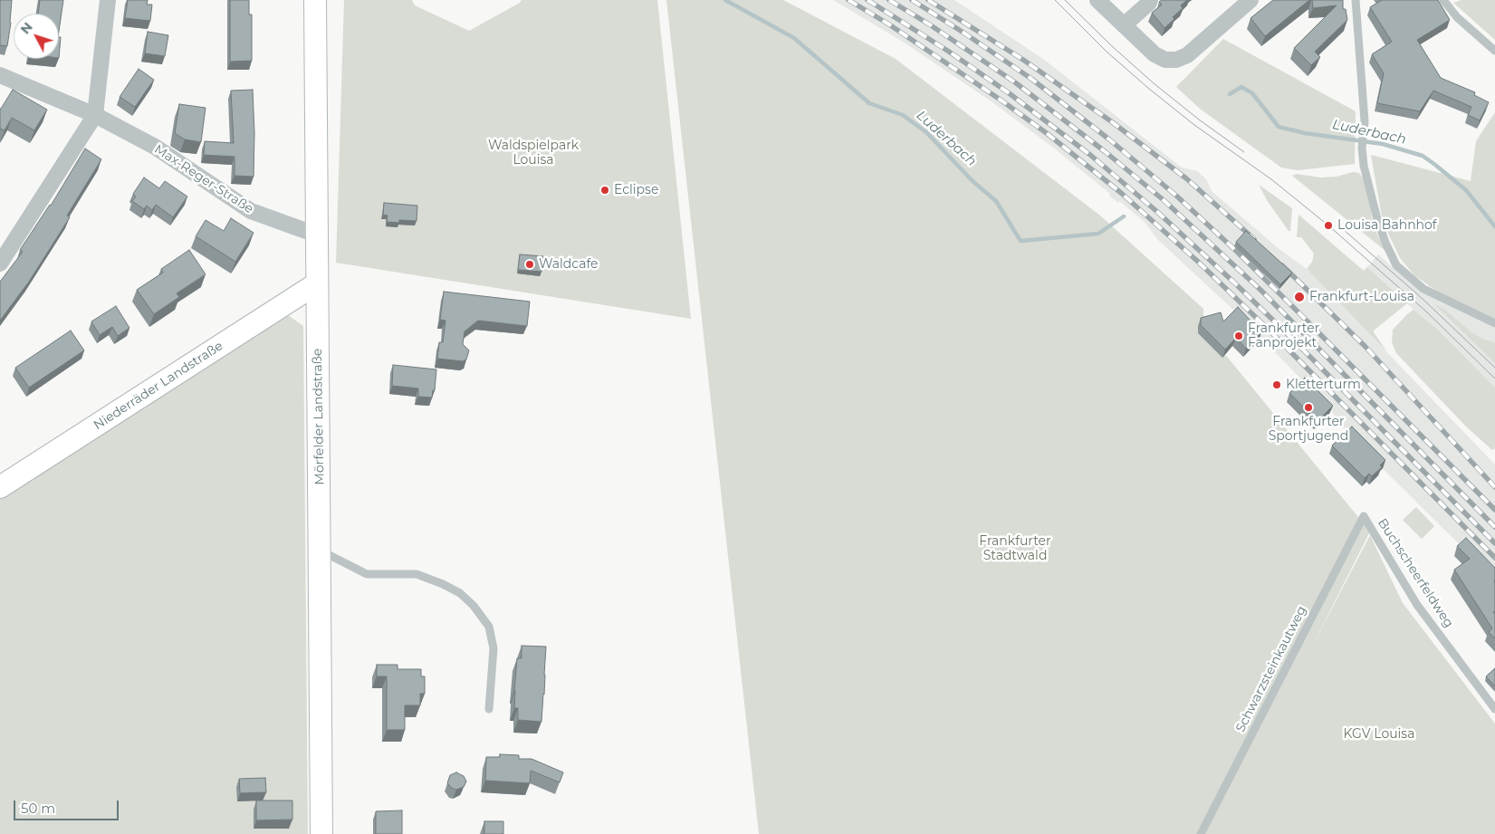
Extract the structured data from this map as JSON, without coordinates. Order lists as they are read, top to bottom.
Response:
{
  "streets": {
    "main road": ["Niederräder Landstraße", "Mörfelder Landstraße"],
    "street": ["Max-Reger-Straße"],
    "lane": ["Buchscheerfeldweg", "Schwarzsteinkautweg"]
  },
  "crossings": [
    ["Max-Reger-Straße", "Mörfelder Landstraße"],
    ["Niederräder Landstraße", "Mörfelder Landstraße"],
    ["Buchscheerfeldweg", "Schwarzsteinkautweg"]
  ],
  "water": ["Luderbach"],
  "parks": ["Waldspielpark Louisa", "Frankfurter Stadtwald", "KGV Louisa"],
  "places": [
    "Eclipse",
    "Louisa Bahnhof",
    "Waldcafe",
    "Frankfurt-Louisa",
    "Frankfurter Fanprojekt",
    "Kletterturm",
    "Frankfurter Sportjugend"
  ],
  "scale_bar": "50 m",
  "north": "top left"
}
